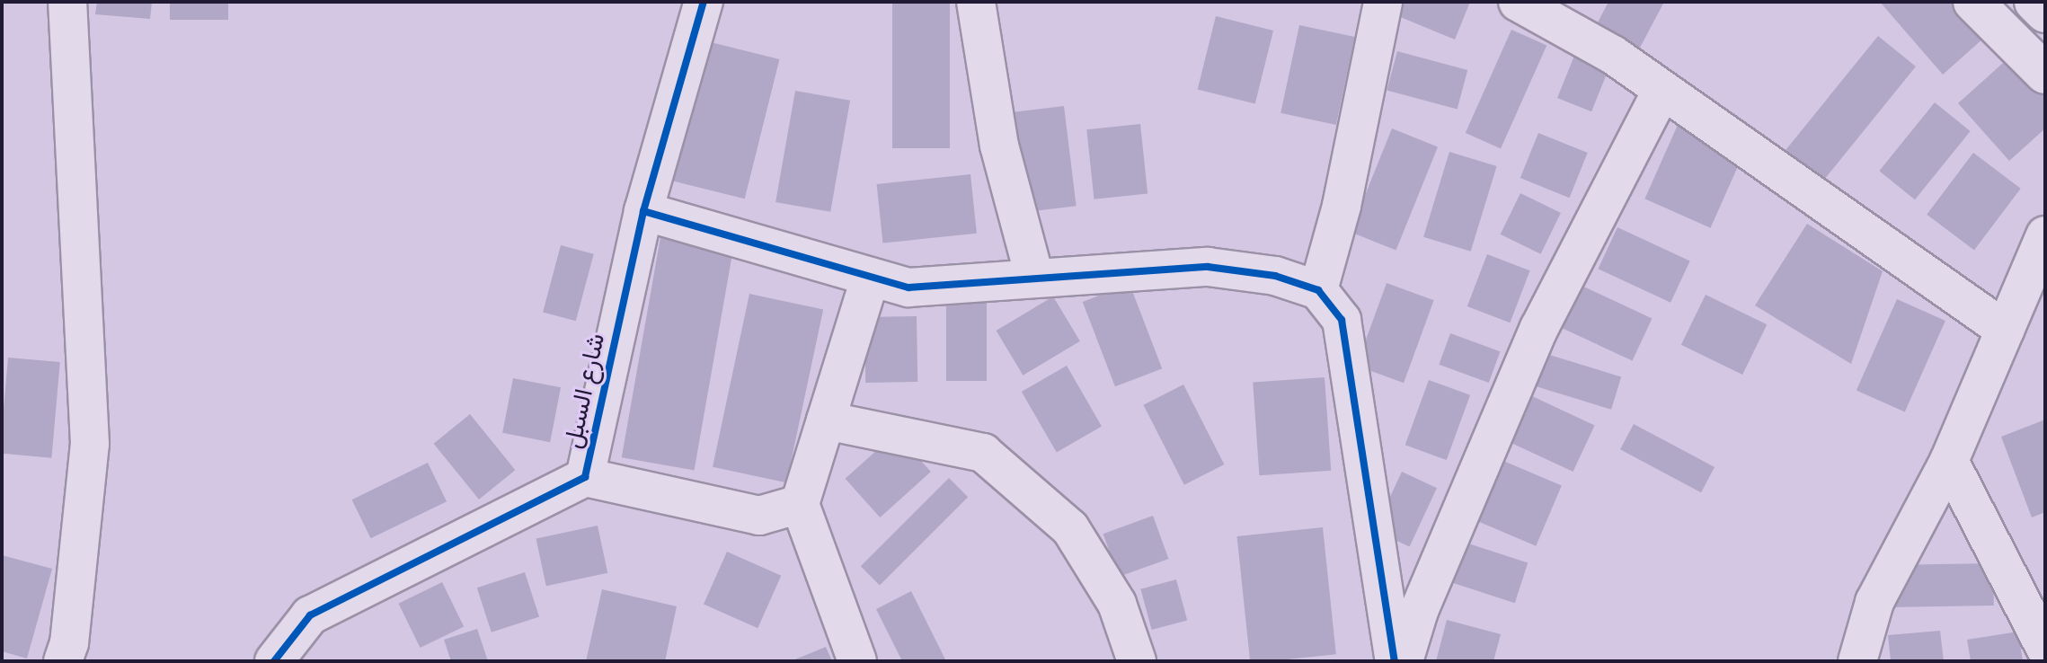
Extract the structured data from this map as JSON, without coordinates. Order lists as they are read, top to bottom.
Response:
{
  "streets": {
    "street": ["شارع السبل"]
  }
}
